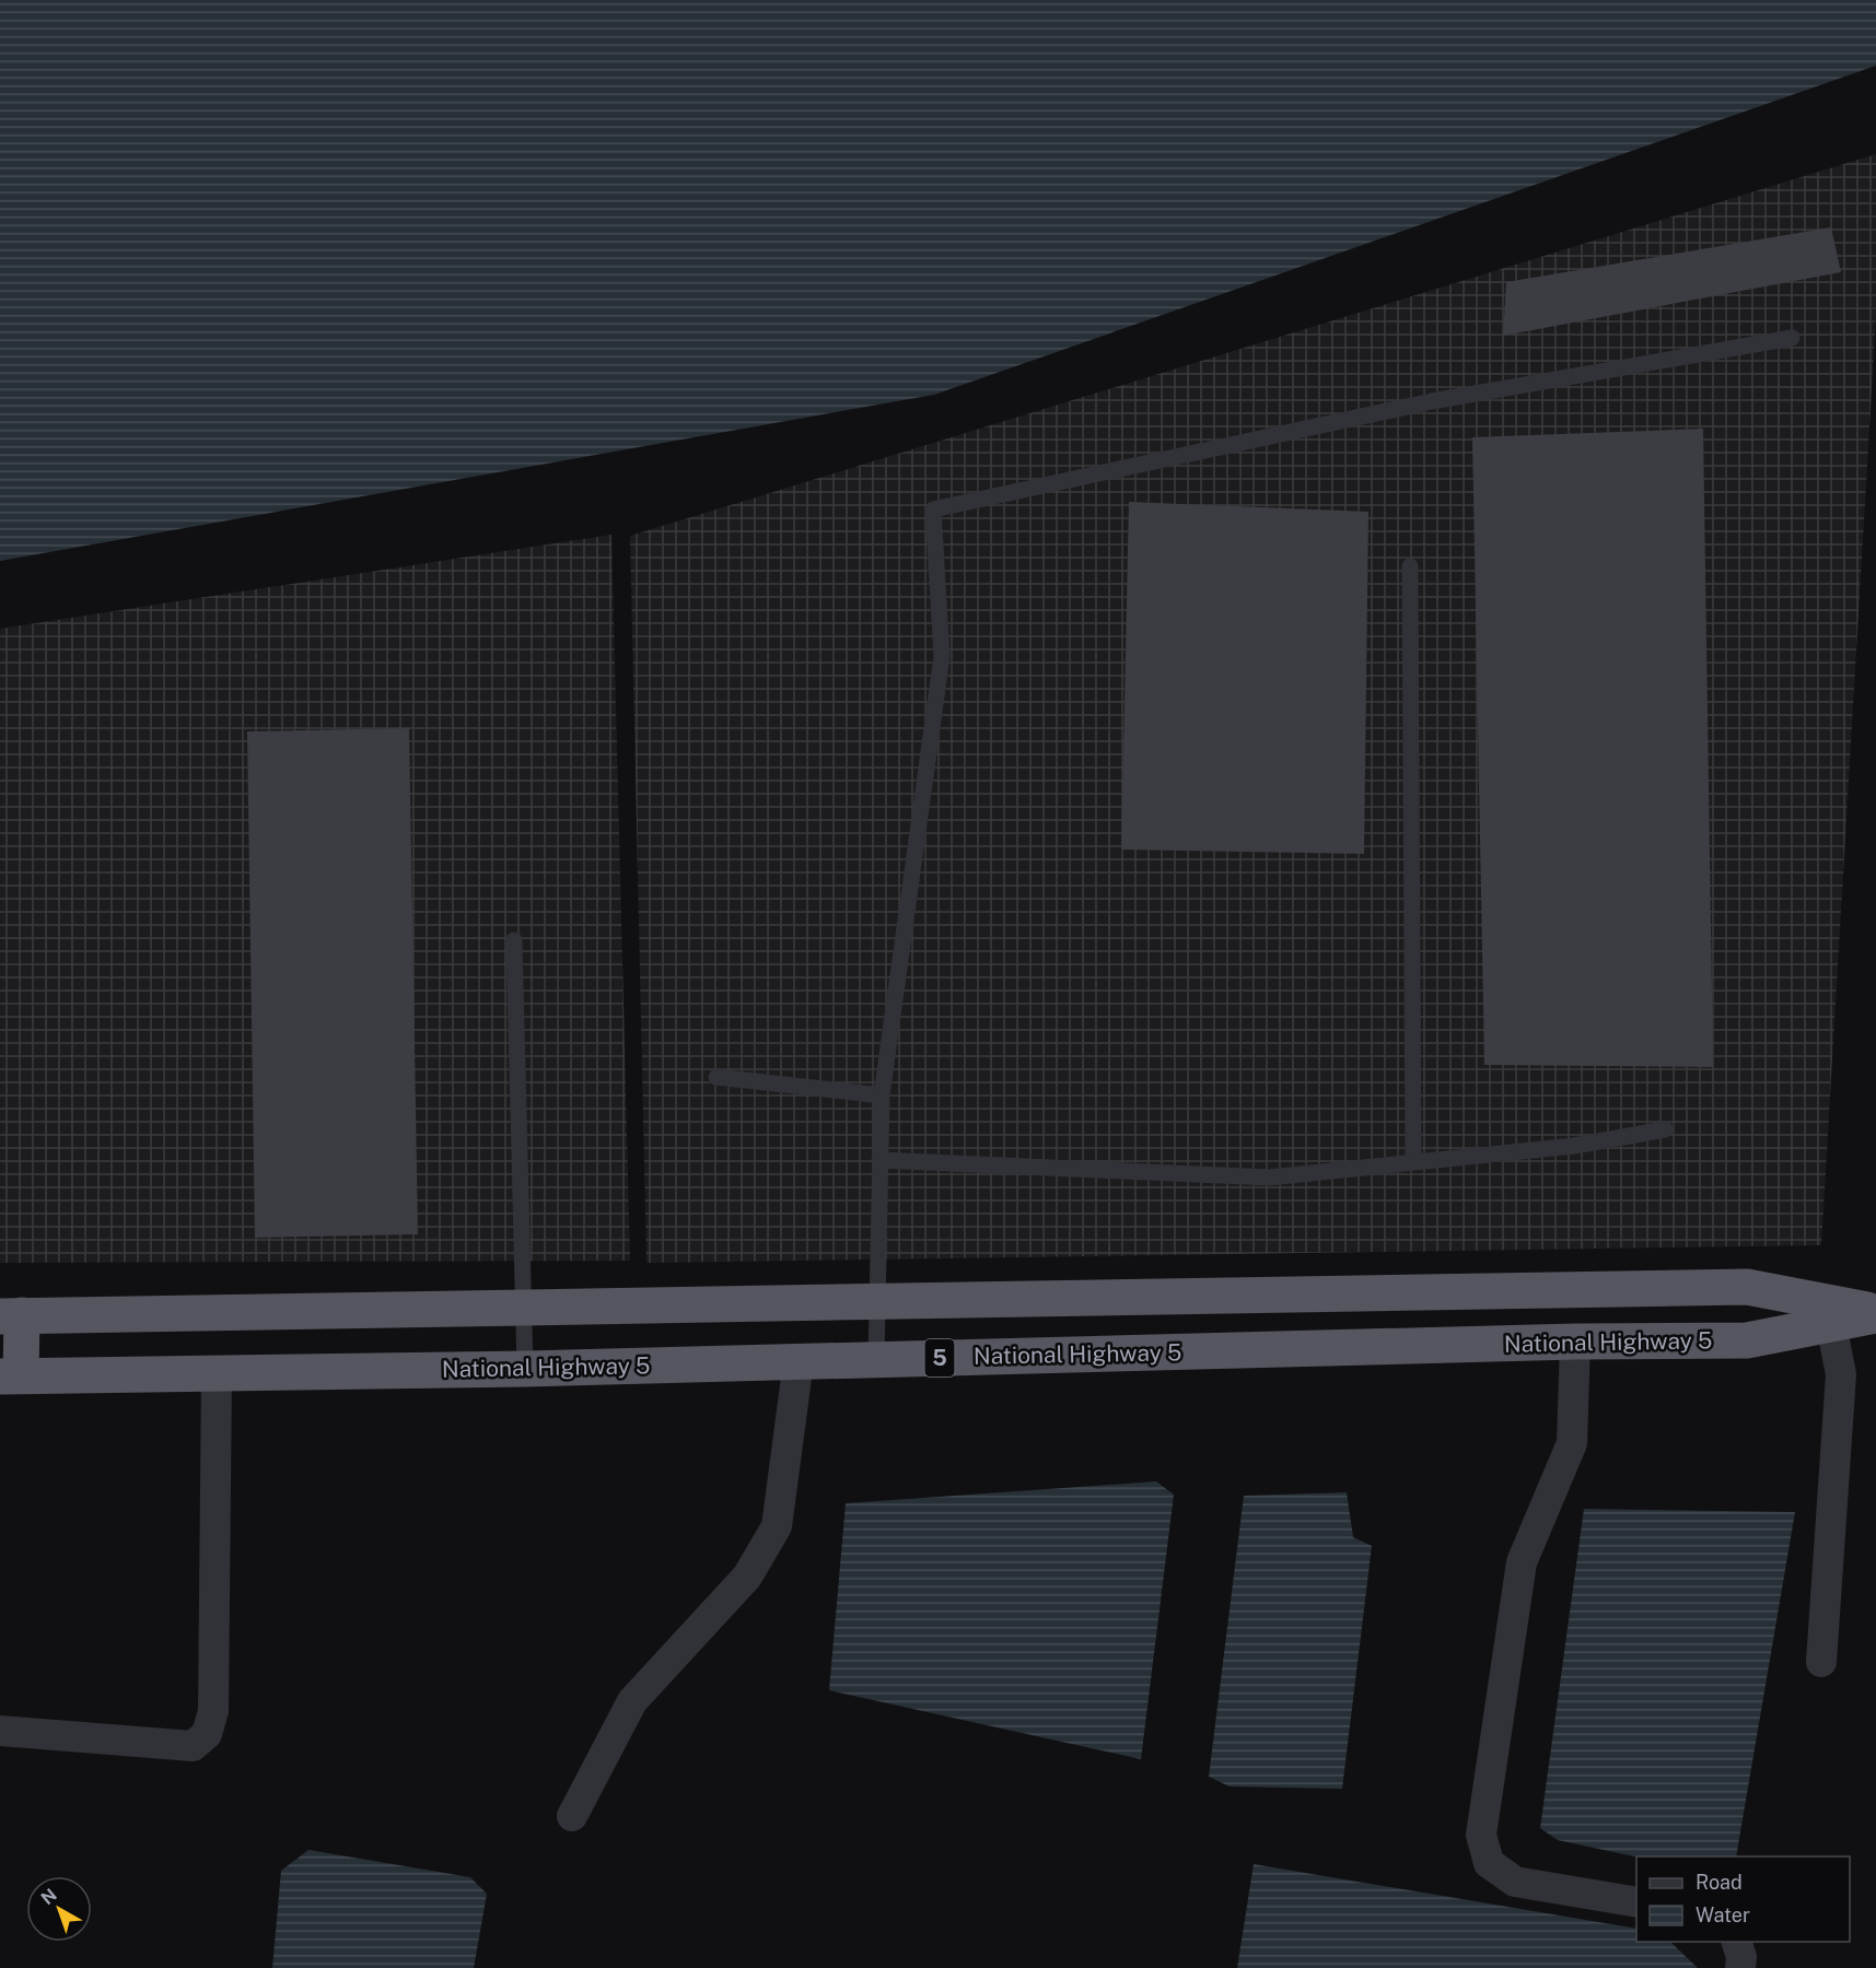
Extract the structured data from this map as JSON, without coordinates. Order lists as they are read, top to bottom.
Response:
{
  "streets": {
    "highway": ["National Highway 5", "5"]
  },
  "legend": ["Road", "Water"],
  "north": "top left"
}
